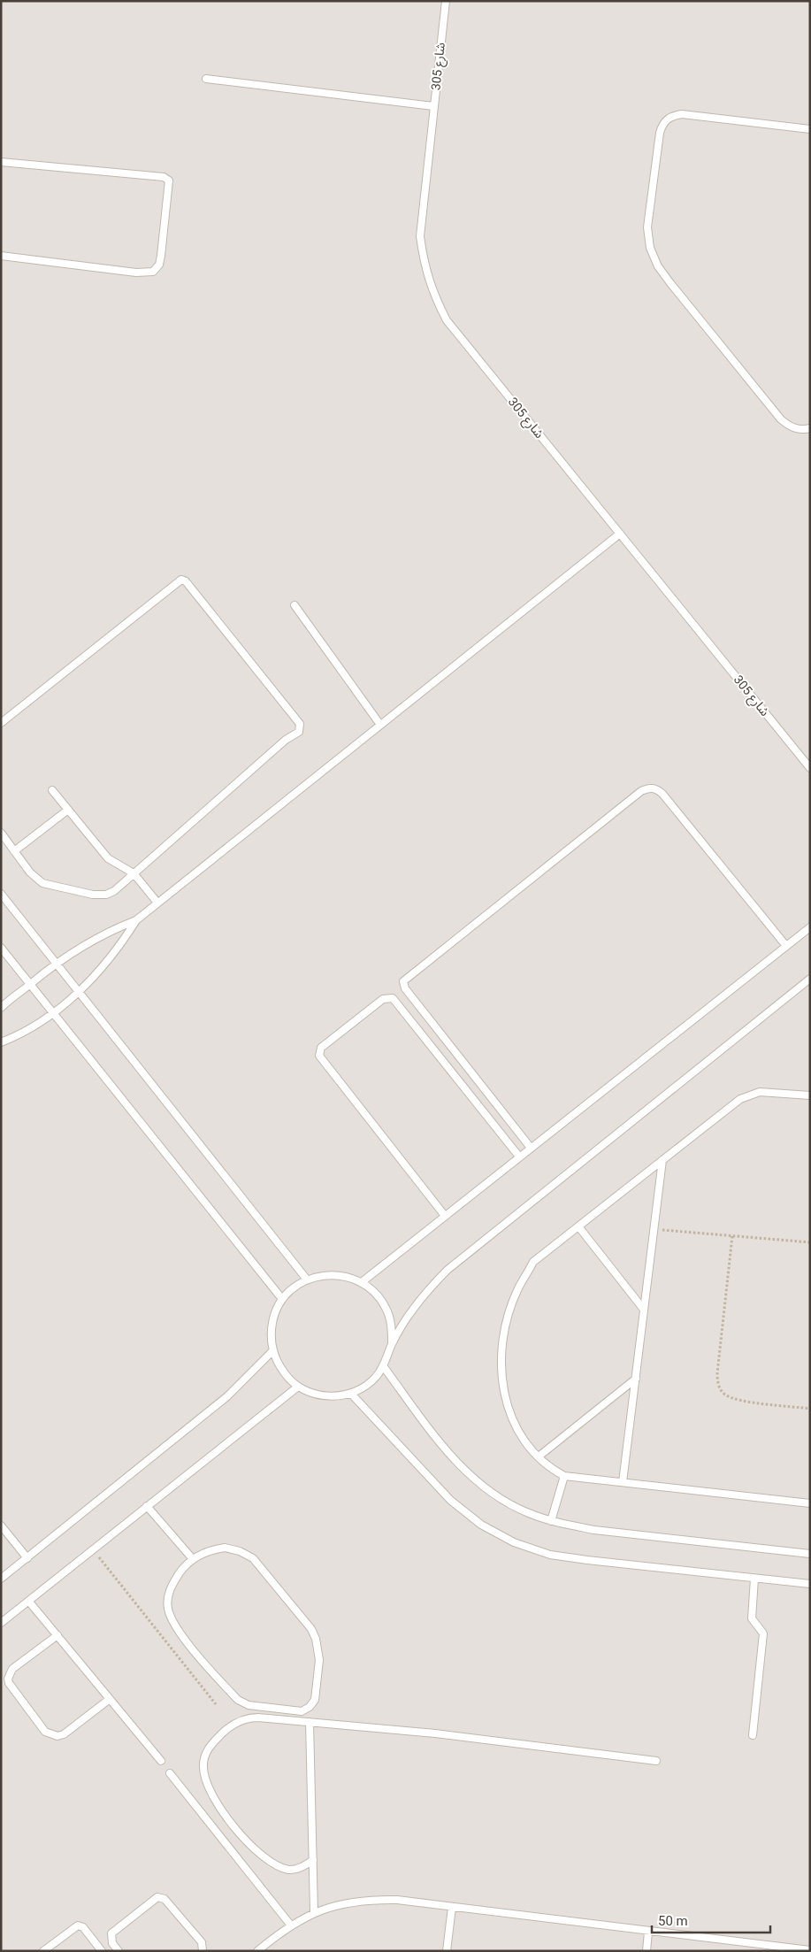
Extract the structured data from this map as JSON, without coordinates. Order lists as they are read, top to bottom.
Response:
{
  "streets": {
    "lane": ["شارع 305"]
  },
  "scale_bar": "50 m"
}
